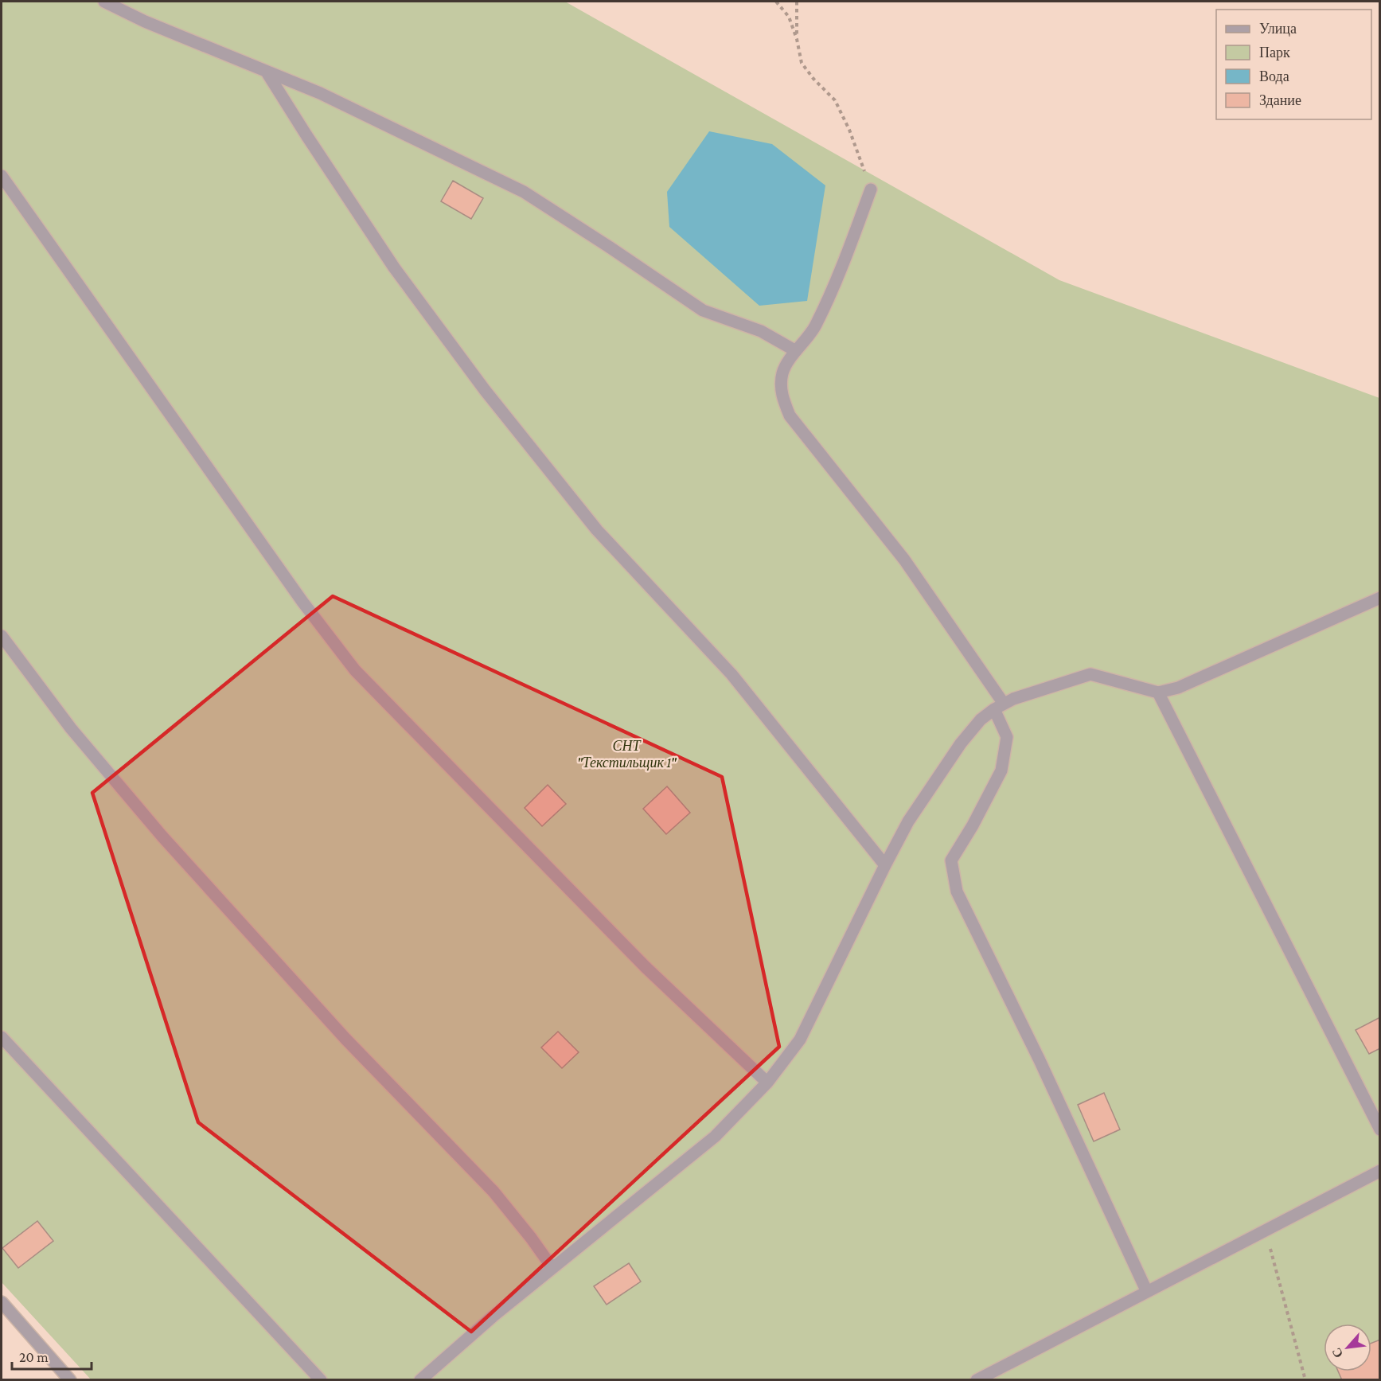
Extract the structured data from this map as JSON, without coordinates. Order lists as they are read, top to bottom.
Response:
{
  "parks": ["СНТ \"Текстильщик 1\""],
  "legend": [
    "Улица",
    "Парк",
    "Вода",
    "Здание"
  ],
  "scale_bar": "20 m",
  "north": "bottom left"
}
